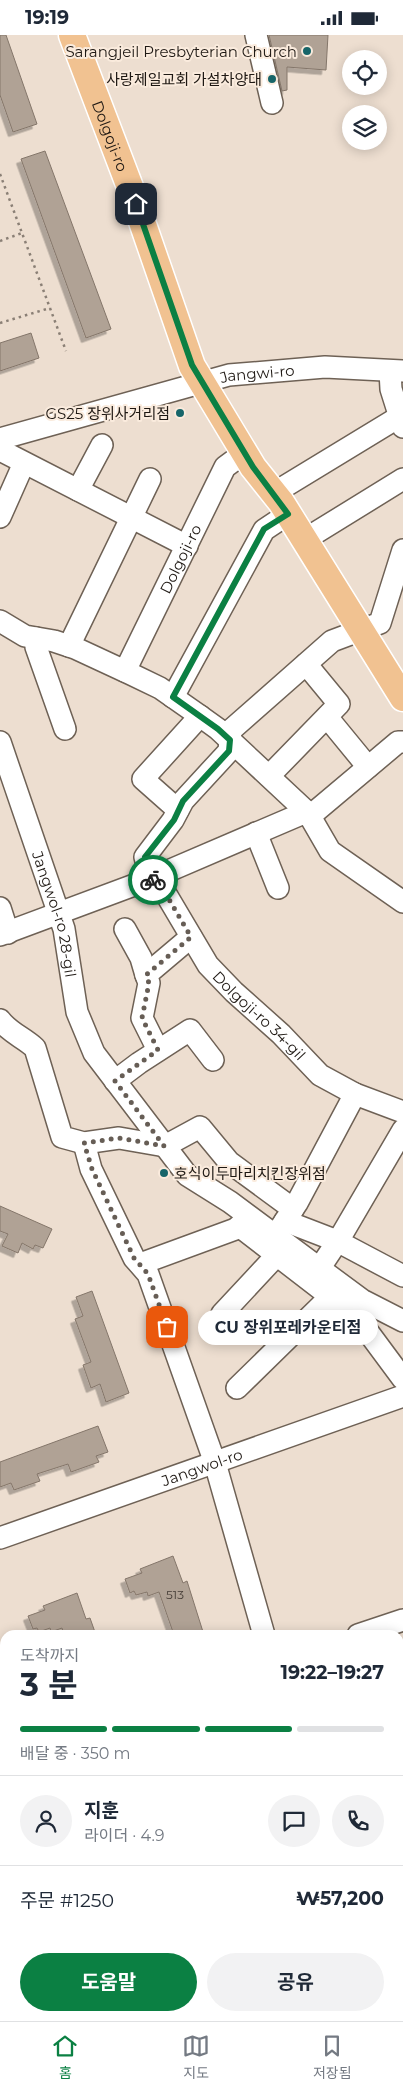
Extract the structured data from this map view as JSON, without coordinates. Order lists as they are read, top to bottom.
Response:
{
  "streets": {
    "main road": ["Dolgoji-ro"],
    "street": [
      "Jangwi-ro",
      "Jangwol-ro 28-gil",
      "Dolgoji-ro 34-gil",
      "Jangwol-ro"
    ]
  },
  "crossings": [
    ["Dolgoji-ro", "Jangwi-ro"]
  ],
  "places": [
    "Sarangjeil Presbyterian Church",
    "사랑제일교회 가설차양대",
    "GS25 장위사거리점",
    "호식이두마리치킨장위점",
    "CU 장위포레카운티점"
  ],
  "house_numbers": ["513"],
  "page": {
    "status": "19:19",
    "bubble": "CU 장위포레카운티점",
    "heading": ["3 분", "도착까지", "19:22–19:27"],
    "panel": [
      "지훈",
      "라이더 · 4.9",
      "주문 #1250",
      "₩57,200"
    ],
    "bar": "배달 중 · 350 m",
    "buttons": ["도움말", "공유"],
    "tabs": ["홈", "지도", "저장됨"]
  }
}
